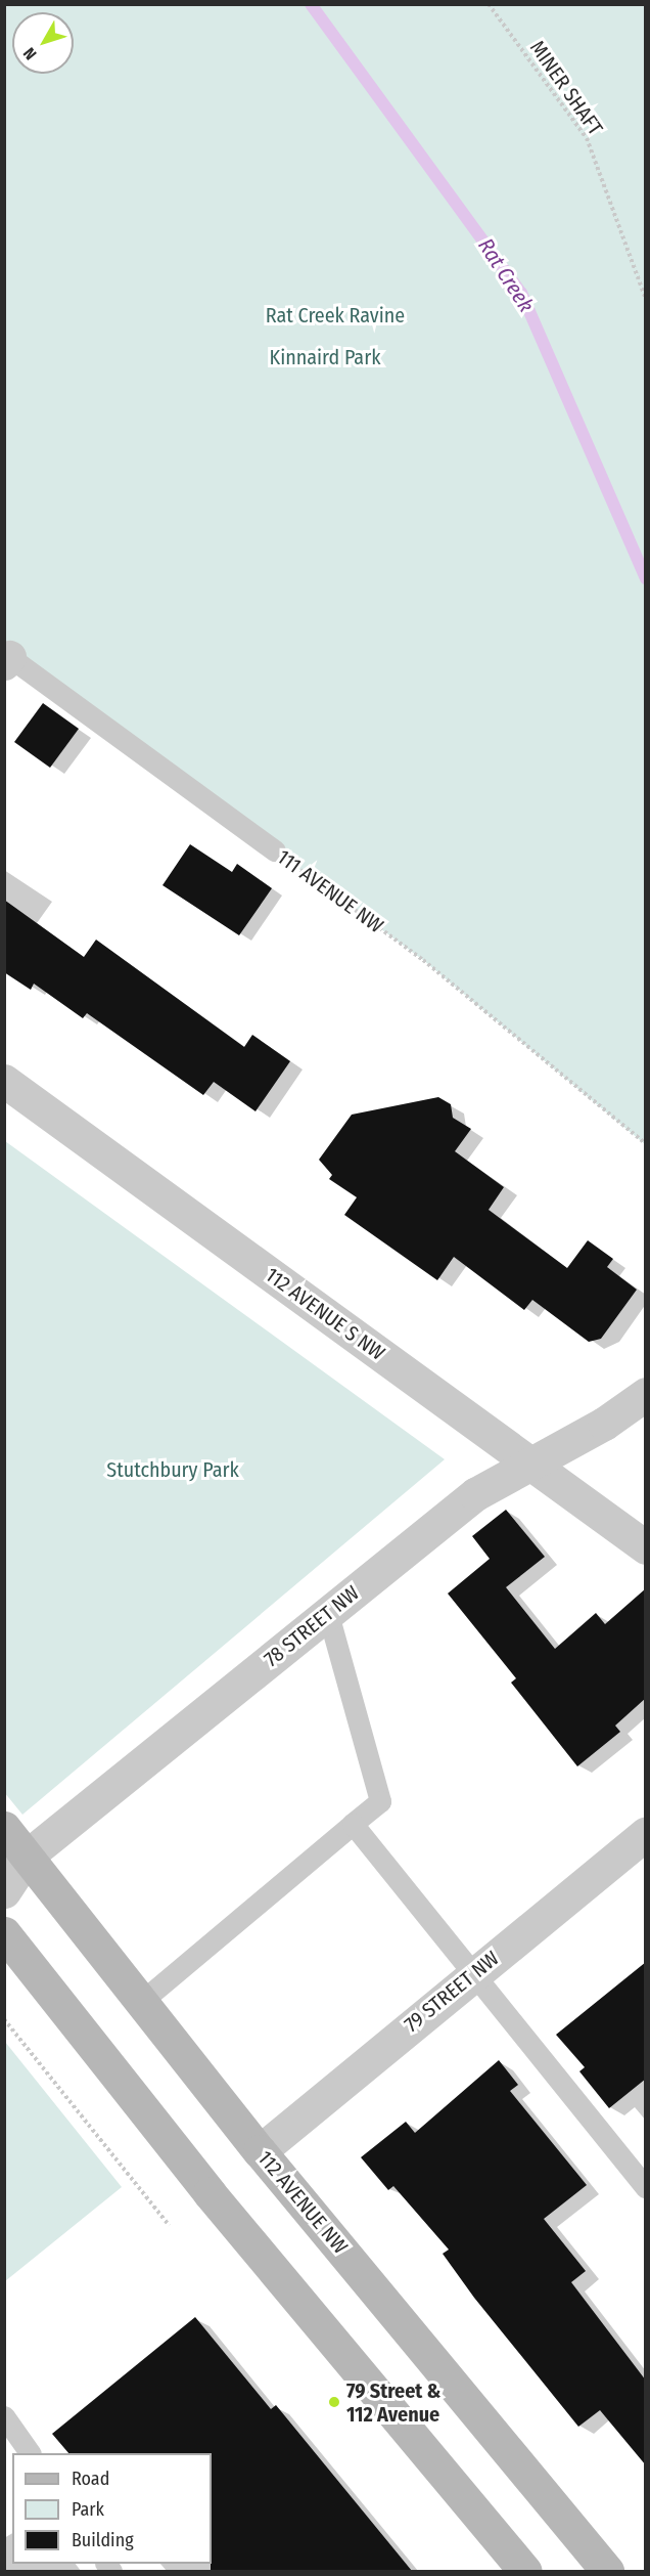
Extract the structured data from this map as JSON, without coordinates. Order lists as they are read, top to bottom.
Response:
{
  "streets": {
    "main road": ["112 AVENUE NW"],
    "street": ["112 AVENUE S NW", "78 STREET NW", "79 STREET NW"],
    "lane": ["111 AVENUE NW"],
    "path": ["MINER SHAFT"]
  },
  "crossings": [
    ["112 AVENUE S NW", "78 STREET NW"],
    ["78 STREET NW", "112 AVENUE NW"],
    ["79 STREET NW", "112 AVENUE NW"]
  ],
  "water": ["Rat Creek"],
  "parks": ["Rat Creek Ravine", "Kinnaird Park", "Stutchbury Park"],
  "places": ["79 Street & 112 Avenue"],
  "legend": ["Road", "Park", "Building"],
  "north": "bottom left"
}
